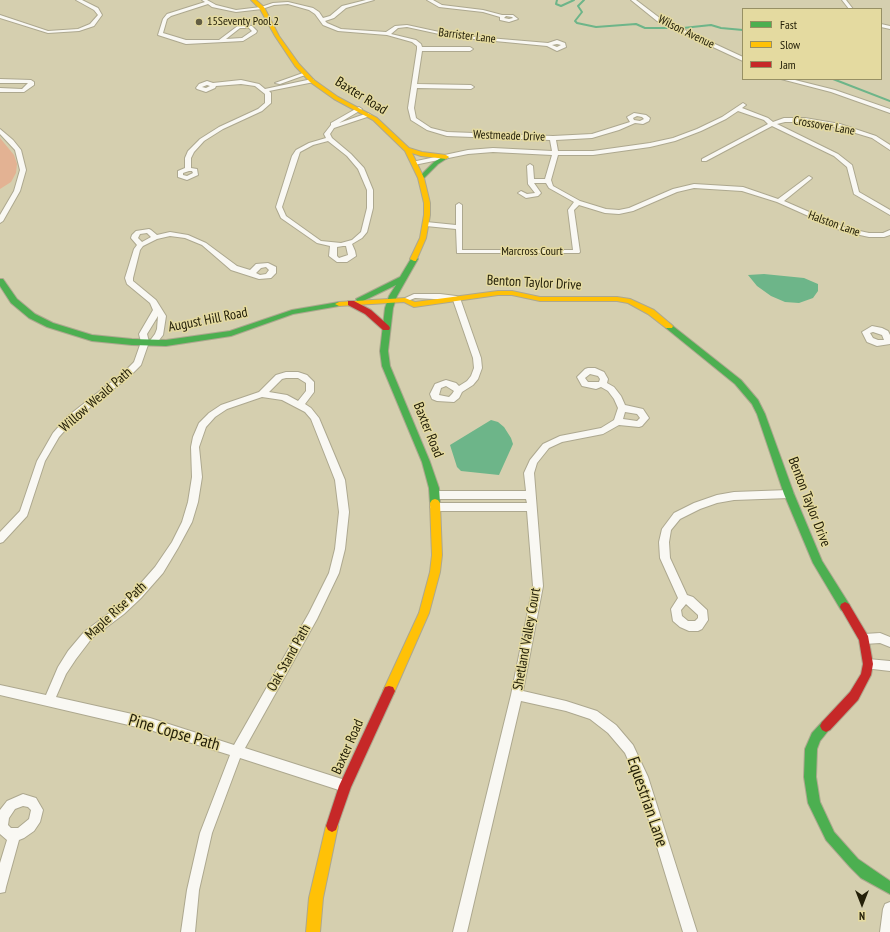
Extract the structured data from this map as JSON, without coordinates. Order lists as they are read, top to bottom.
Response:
{
  "streets": {
    "main road": ["Baxter Road", "Benton Taylor Drive", "August Hill Road"],
    "street": [
      "Wilson Avenue",
      "Barrister Lane",
      "Crossover Lane",
      "Westmeade Drive",
      "Halston Lane",
      "Marcross Court",
      "Willow Weald Path",
      "Maple Rise Path",
      "Shetland Valley Court",
      "Oak Stand Path",
      "Pine Copse Path",
      "Equestrian Lane"
    ]
  },
  "crossings": [
    ["Baxter Road", "Benton Taylor Drive"],
    ["Baxter Road", "August Hill Road"],
    ["Baxter Road", "Pine Copse Path"],
    ["Benton Taylor Drive", "August Hill Road"],
    ["August Hill Road", "Willow Weald Path"],
    ["Maple Rise Path", "Oak Stand Path"],
    ["Maple Rise Path", "Pine Copse Path"],
    ["Shetland Valley Court", "Equestrian Lane"],
    ["Oak Stand Path", "Pine Copse Path"]
  ],
  "places": ["15Seventy Pool 2"],
  "legend": ["Fast", "Slow", "Jam"],
  "north": "bottom"
}
